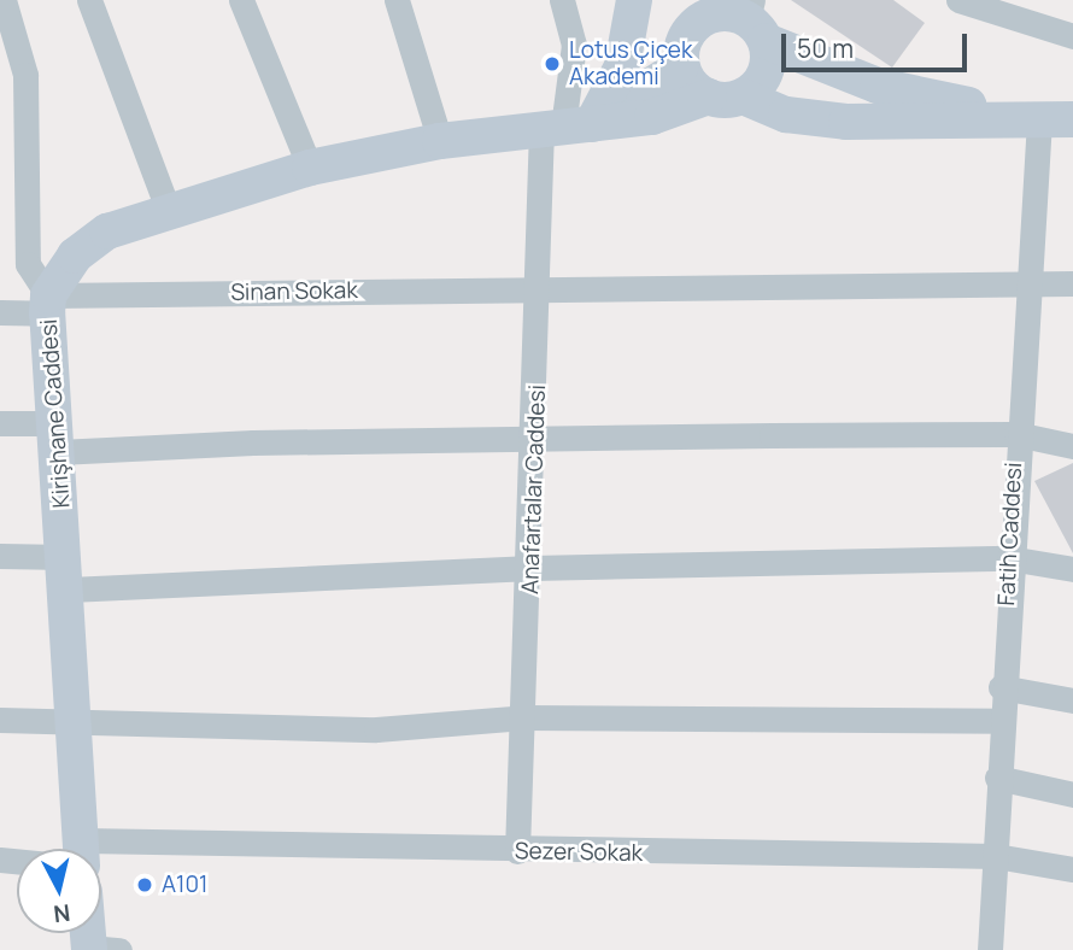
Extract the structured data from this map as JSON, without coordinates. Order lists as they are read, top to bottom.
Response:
{
  "streets": {
    "street": [
      "Sinan Sokak",
      "Kirişhane Caddesi",
      "Anafartalar Caddesi",
      "Fatih Caddesi",
      "Sezer Sokak"
    ]
  },
  "crossings": [
    ["Sinan Sokak", "Kirişhane Caddesi"],
    ["Sinan Sokak", "Anafartalar Caddesi"],
    ["Sinan Sokak", "Fatih Caddesi"],
    ["Kirişhane Caddesi", "Anafartalar Caddesi"],
    ["Anafartalar Caddesi", "Sezer Sokak"],
    ["Fatih Caddesi", "Sezer Sokak"]
  ],
  "places": ["Lotus Çiçek Akademi", "A101"],
  "scale_bar": "50 m",
  "north": "bottom"
}
